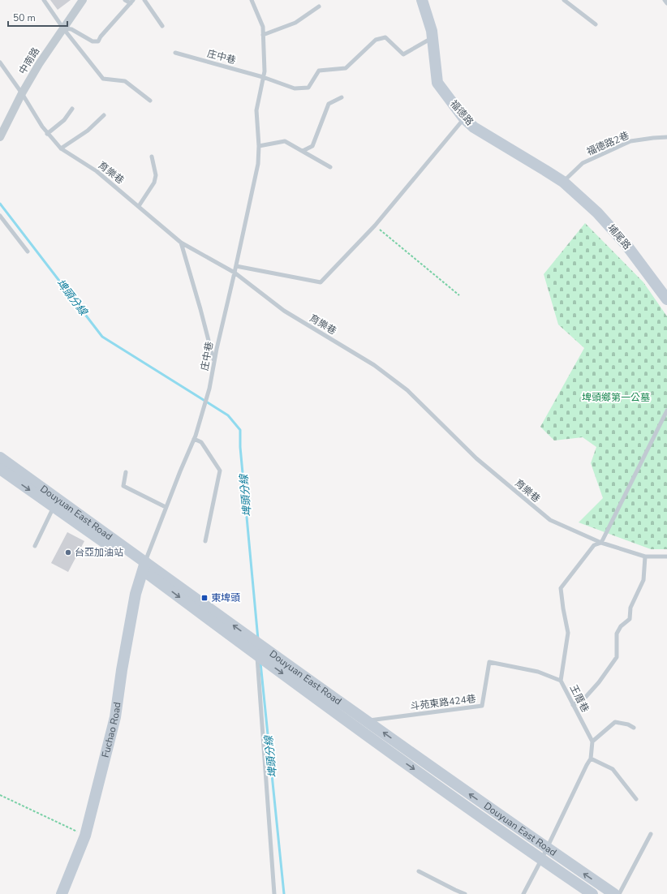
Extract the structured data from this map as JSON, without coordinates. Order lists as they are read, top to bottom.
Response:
{
  "streets": {
    "main road": [
      "福德路",
      "埔尾路",
      "Douyuan East Road",
      "Fuchao Road"
    ],
    "street": ["中南路"],
    "lane": [
      "庄中巷",
      "福德路2巷",
      "育樂巷",
      "王厝巷",
      "斗苑東路424巷"
    ]
  },
  "crossings": [
    ["庄中巷", "育樂巷"],
    ["庄中巷", "Douyuan East Road"],
    ["庄中巷", "Fuchao Road"],
    ["中南路", "育樂巷"],
    ["福德路", "福德路2巷"],
    ["福德路", "埔尾路"],
    ["福德路2巷", "埔尾路"],
    ["育樂巷", "王厝巷"],
    ["Douyuan East Road", "斗苑東路424巷"],
    ["Douyuan East Road", "Fuchao Road"],
    ["王厝巷", "斗苑東路424巷"]
  ],
  "water": ["埤頭分線"],
  "parks": ["埤頭鄉第一公墓"],
  "places": {
    "other": ["台亞加油站"],
    "transit": ["東埤頭"]
  },
  "scale_bar": "50 m"
}
